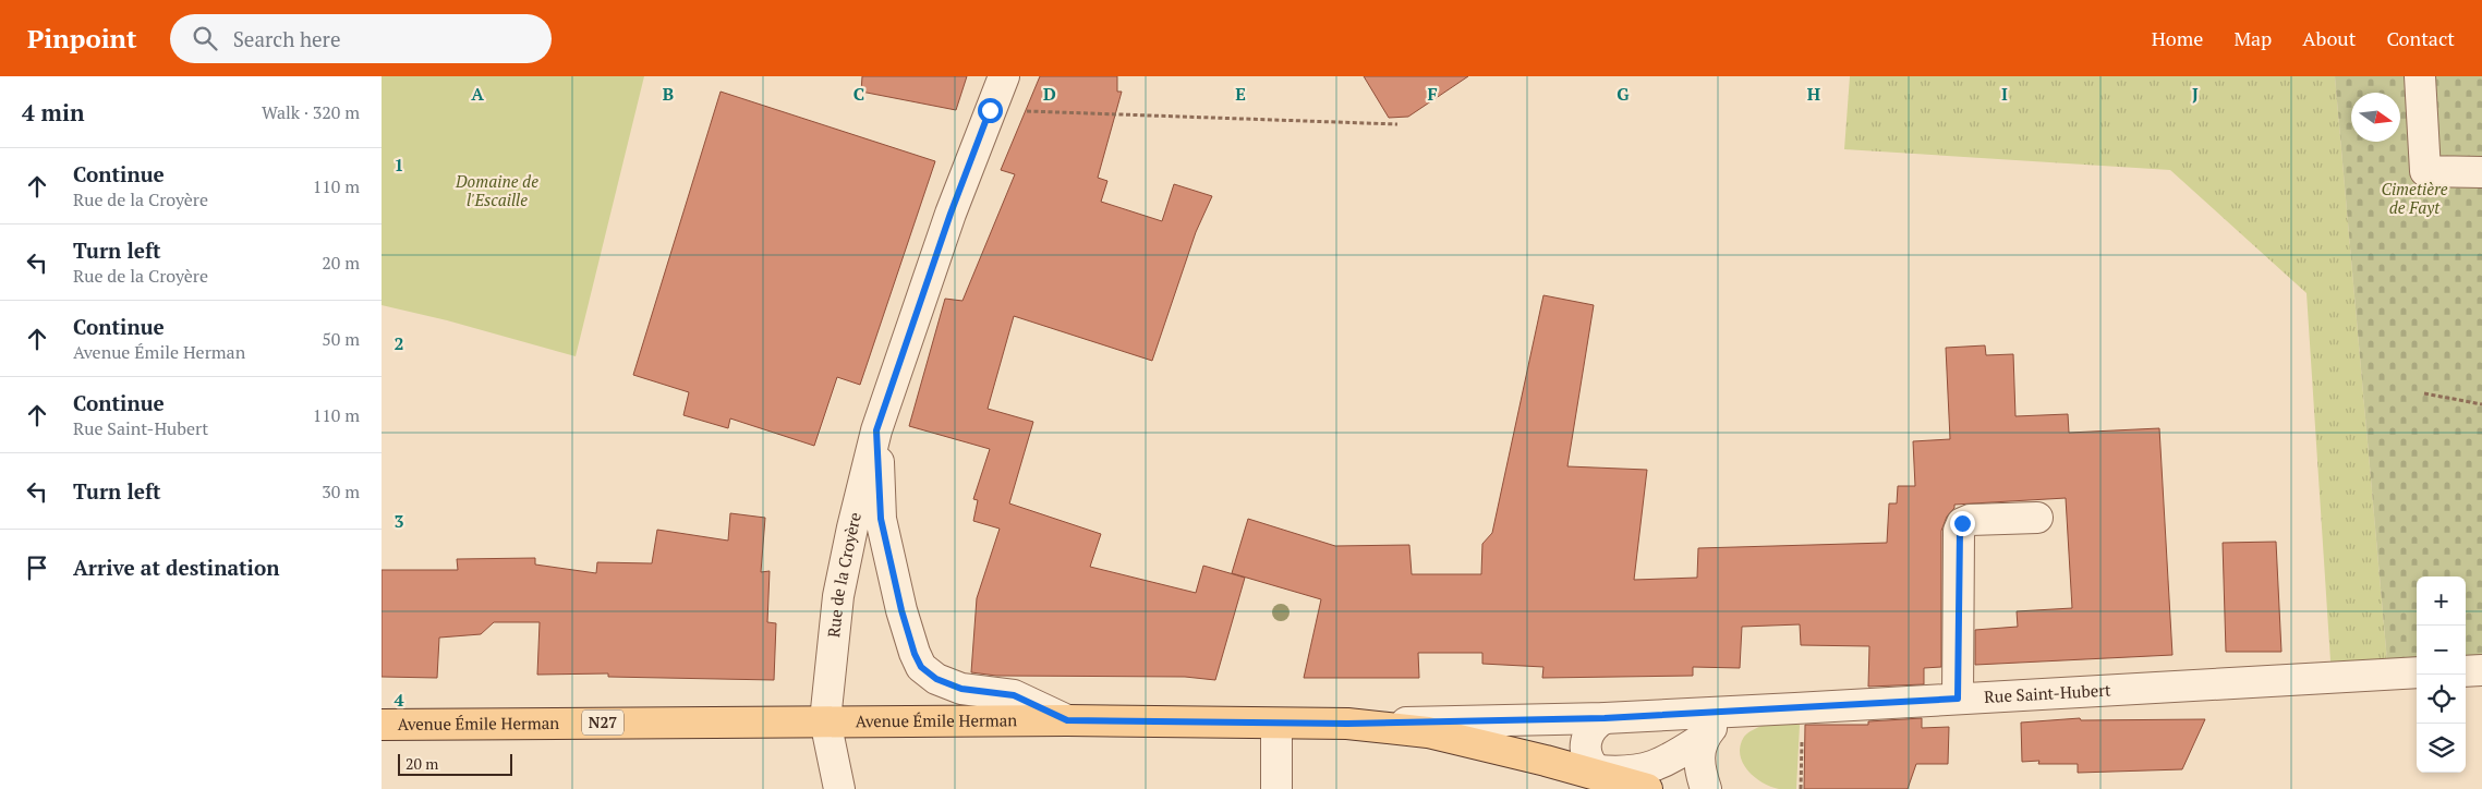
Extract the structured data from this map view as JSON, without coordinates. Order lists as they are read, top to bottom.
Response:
{
  "streets": {
    "main road": ["Avenue Émile Herman", "N27"],
    "street": ["Rue de la Croyère", "Rue Saint-Hubert"]
  },
  "crossings": [
    ["Rue de la Croyère", "Avenue Émile Herman"],
    ["Rue Saint-Hubert", "Avenue Émile Herman"]
  ],
  "parks": ["Domaine de l'Escaille", "Cimetière de Fayt"],
  "scale_bar": "20 m",
  "north": "right",
  "page": {
    "header": "Pinpoint",
    "search": "Search here",
    "nav": [
      "Home",
      "Map",
      "About",
      "Contact"
    ],
    "heading": ["4 min", "Walk · 320 m"],
    "list": [
      ["Continue", "Rue de la Croyère", "110 m"],
      ["Turn left", "Rue de la Croyère", "20 m"],
      ["Continue", "Avenue Émile Herman", "50 m"],
      ["Continue", "Rue Saint-Hubert", "110 m"],
      ["Turn left", "30 m"],
      "Arrive at destination"
    ],
    "map_buttons": ["+", "−"],
    "scale": "20 m"
  },
  "grid": {
    "columns": [
      "A",
      "B",
      "C",
      "D",
      "E",
      "F",
      "G",
      "H",
      "I",
      "J"
    ],
    "rows": [
      "1",
      "2",
      "3",
      "4"
    ]
  }
}
